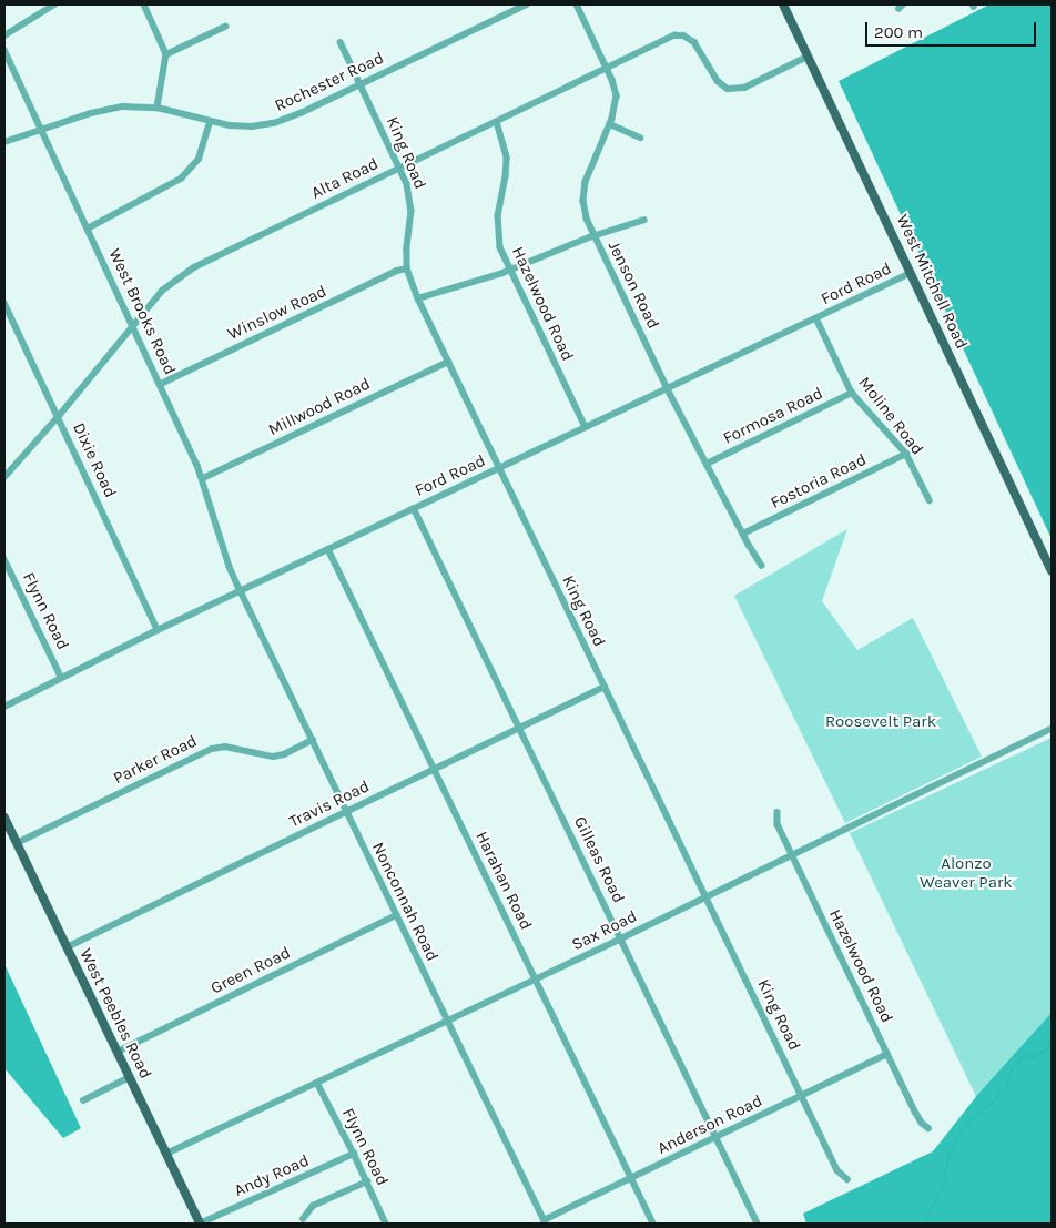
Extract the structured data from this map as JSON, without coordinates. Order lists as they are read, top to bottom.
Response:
{
  "streets": {
    "main road": ["West Mitchell Road", "West Peebles Road"],
    "street": [
      "Rochester Road",
      "King Road",
      "Alta Road",
      "Ford Road",
      "Jenson Road",
      "Hazelwood Road",
      "West Brooks Road",
      "Winslow Road",
      "Millwood Road",
      "Formosa Road",
      "Moline Road",
      "Dixie Road",
      "Fostoria Road",
      "Flynn Road",
      "Parker Road",
      "Travis Road",
      "Gilleas Road",
      "Harahan Road",
      "Nonconnah Road",
      "Sax Road",
      "Green Road",
      "Anderson Road",
      "Andy Road"
    ]
  },
  "crossings": [
    ["Rochester Road", "King Road"],
    ["Rochester Road", "West Brooks Road"],
    ["King Road", "Alta Road"],
    ["King Road", "Ford Road"],
    ["King Road", "Winslow Road"],
    ["King Road", "Millwood Road"],
    ["King Road", "Travis Road"],
    ["King Road", "Sax Road"],
    ["King Road", "Anderson Road"],
    ["Alta Road", "West Mitchell Road"],
    ["Alta Road", "Jenson Road"],
    ["Alta Road", "Hazelwood Road"],
    ["Alta Road", "West Brooks Road"],
    ["Alta Road", "Dixie Road"],
    ["West Mitchell Road", "Ford Road"],
    ["Ford Road", "Jenson Road"],
    ["Ford Road", "Hazelwood Road"],
    ["Ford Road", "West Brooks Road"],
    ["Ford Road", "Moline Road"],
    ["Ford Road", "Dixie Road"],
    ["Ford Road", "Flynn Road"],
    ["Ford Road", "Gilleas Road"],
    ["Ford Road", "Harahan Road"],
    ["Ford Road", "Nonconnah Road"],
    ["Jenson Road", "Formosa Road"],
    ["Jenson Road", "Fostoria Road"],
    ["Hazelwood Road", "Sax Road"],
    ["Hazelwood Road", "Anderson Road"],
    ["West Brooks Road", "Winslow Road"],
    ["West Brooks Road", "Millwood Road"],
    ["West Brooks Road", "Nonconnah Road"],
    ["Formosa Road", "Moline Road"],
    ["Moline Road", "Fostoria Road"],
    ["Flynn Road", "Sax Road"],
    ["Flynn Road", "Andy Road"],
    ["Parker Road", "Nonconnah Road"],
    ["Parker Road", "West Peebles Road"],
    ["Travis Road", "Gilleas Road"],
    ["Travis Road", "Harahan Road"],
    ["Travis Road", "Nonconnah Road"],
    ["Travis Road", "West Peebles Road"],
    ["Gilleas Road", "Sax Road"],
    ["Gilleas Road", "Anderson Road"],
    ["Harahan Road", "Sax Road"],
    ["Harahan Road", "Anderson Road"],
    ["Nonconnah Road", "Sax Road"],
    ["Nonconnah Road", "Green Road"],
    ["Nonconnah Road", "Anderson Road"],
    ["Sax Road", "West Peebles Road"],
    ["Green Road", "West Peebles Road"],
    ["West Peebles Road", "Andy Road"]
  ],
  "parks": ["Roosevelt Park", "Alonzo Weaver Park"],
  "scale_bar": "200 m"
}
